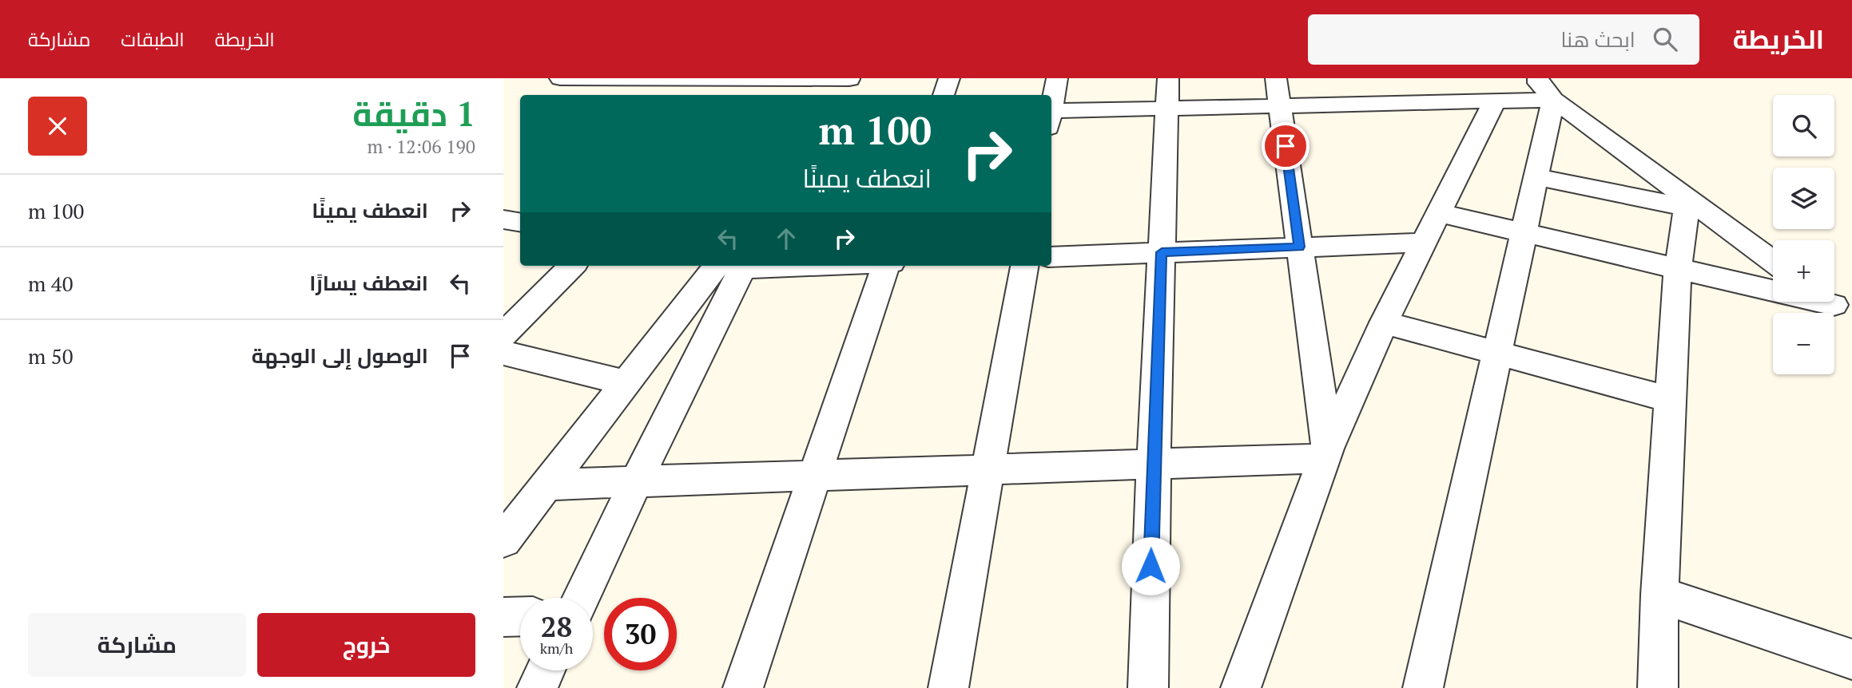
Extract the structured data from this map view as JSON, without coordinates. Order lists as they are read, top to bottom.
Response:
{
  "page": {
    "header": "الخريطة",
    "search": "ابحث هنا",
    "nav": ["الخريطة", "الطبقات", "مشاركة"],
    "heading": ["1 دقيقة", "190 m · 12:06"],
    "map_buttons": ["+", "−"],
    "turn": ["100 m", "انعطف يمينًا"],
    "list": [
      {
        "name": "انعطف يمينًا",
        "value": "100 m"
      },
      {
        "name": "انعطف يسارًا",
        "value": "40 m"
      },
      {
        "name": "الوصول إلى الوجهة",
        "value": "50 m"
      }
    ],
    "speed": "28 km/h",
    "limit": "30",
    "buttons": ["خروج", "مشاركة"]
  }
}
